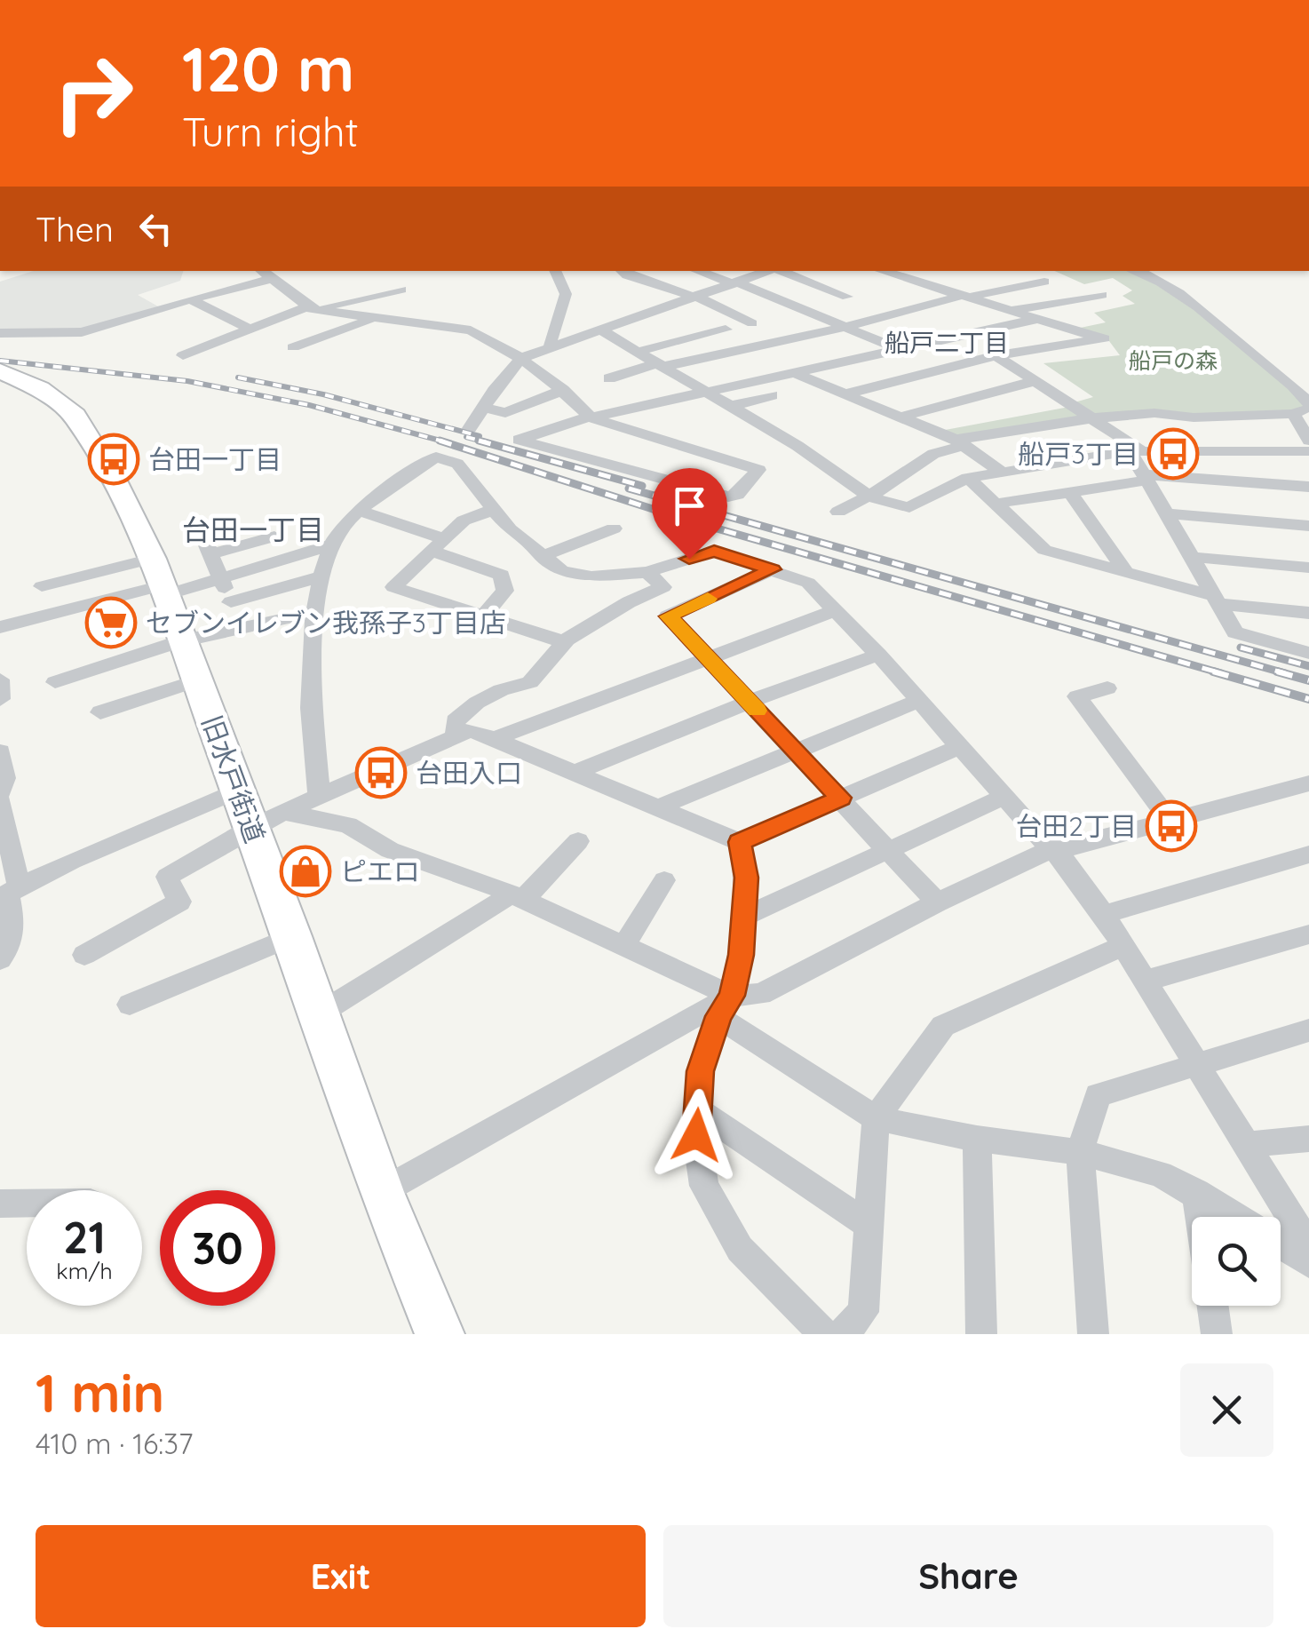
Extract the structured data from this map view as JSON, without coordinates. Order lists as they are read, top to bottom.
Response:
{
  "streets": {
    "highway": ["旧水戸街道"]
  },
  "districts": ["船戸二丁目", "台田一丁目"],
  "parks": ["船戸の森"],
  "places": {
    "bus stop": [
      "船戸3丁目",
      "台田一丁目",
      "台田入口",
      "台田2丁目"
    ],
    "supermarket": ["セブンイレブン我孫子3丁目店"],
    "shop": ["ピエロ"]
  },
  "page": {
    "turn": ["120 m", "Turn right"],
    "then": "Then",
    "speed": "21 km/h",
    "limit": "30",
    "heading": ["1 min", "410 m · 16:37"],
    "buttons": ["Exit", "Share"]
  }
}
